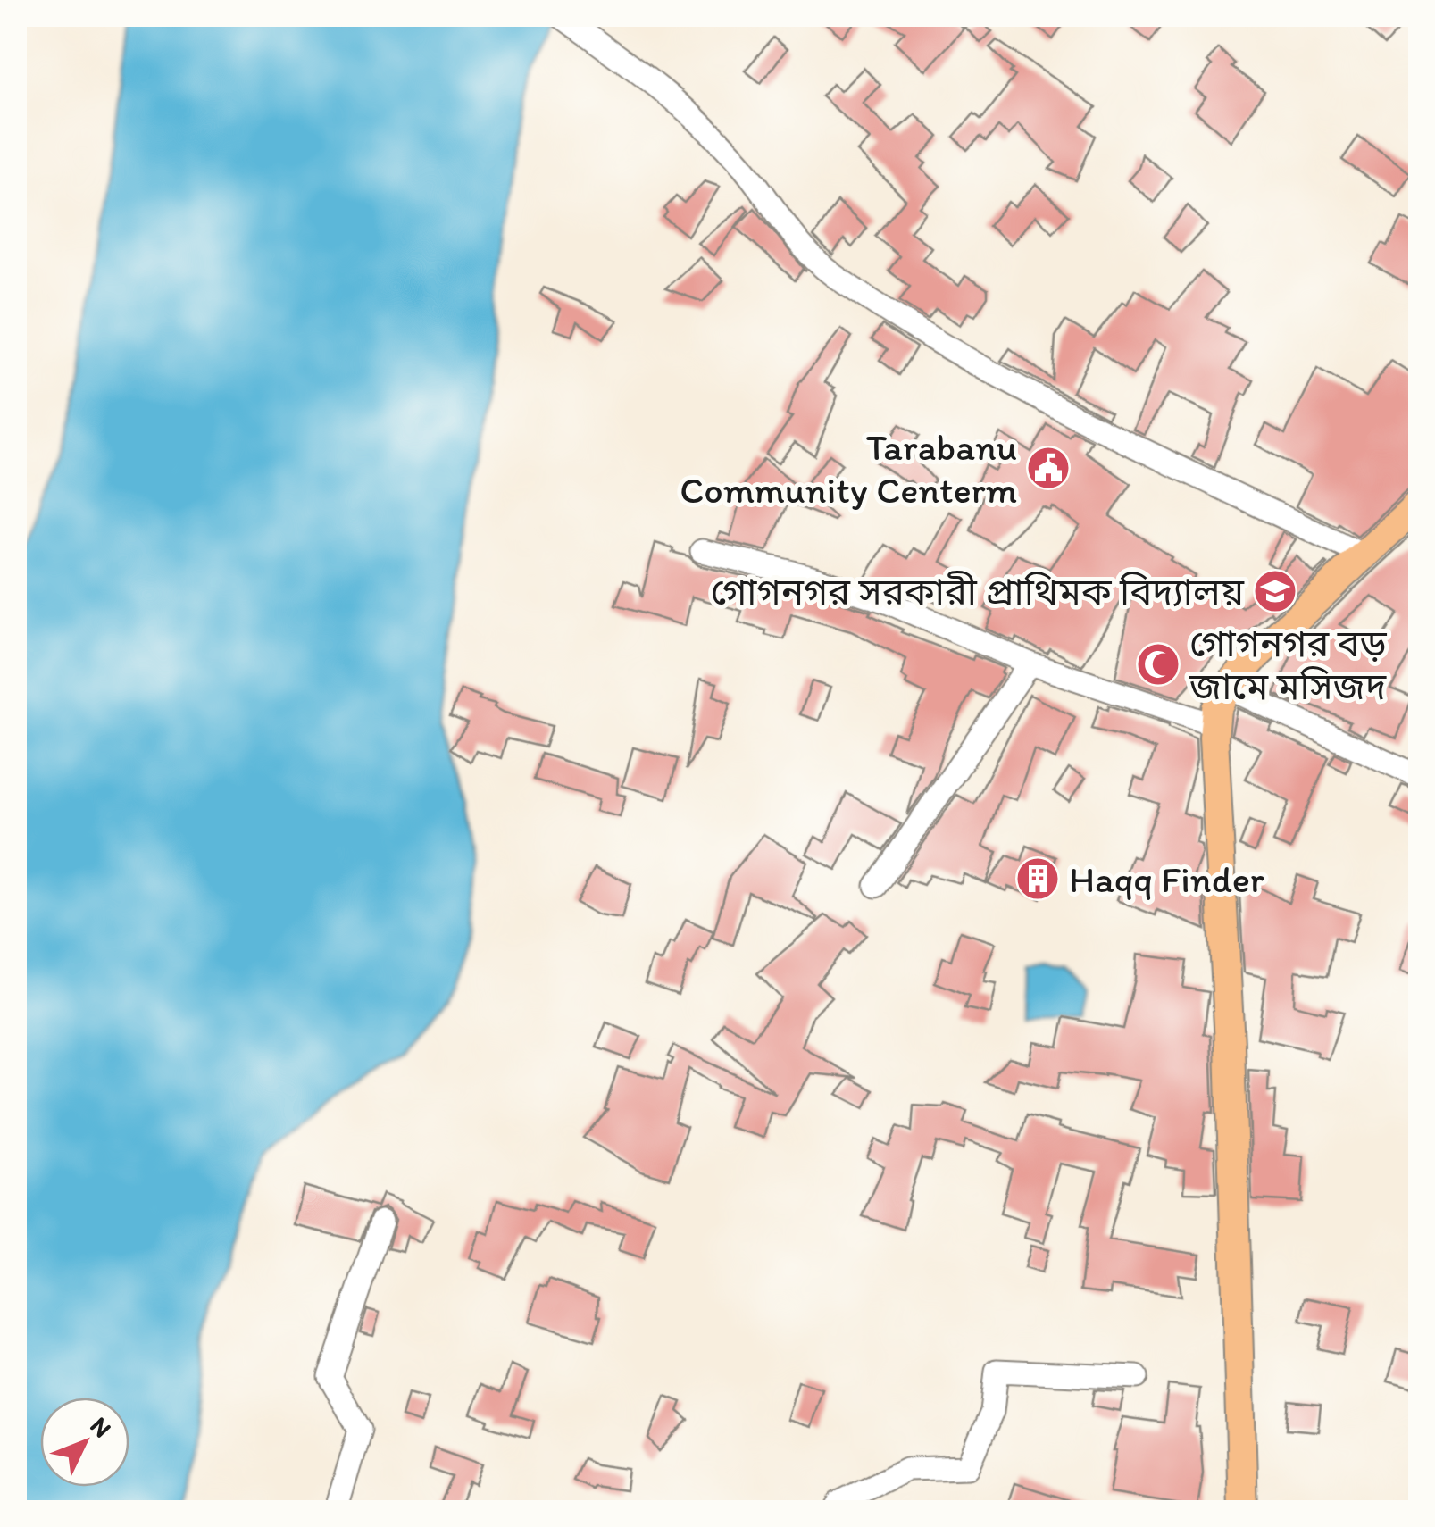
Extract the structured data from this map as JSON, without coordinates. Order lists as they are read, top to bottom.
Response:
{
  "places": {
    "public building": ["Tarabanu Community Centerm"],
    "school or university": ["গোগনগর সরকারী প্রাথিমক বিদ্যালয়"],
    "mosque": ["গোগনগর বড় জামে মসিজদ"],
    "building": ["Haqq Finder"]
  },
  "north": "top right"
}
